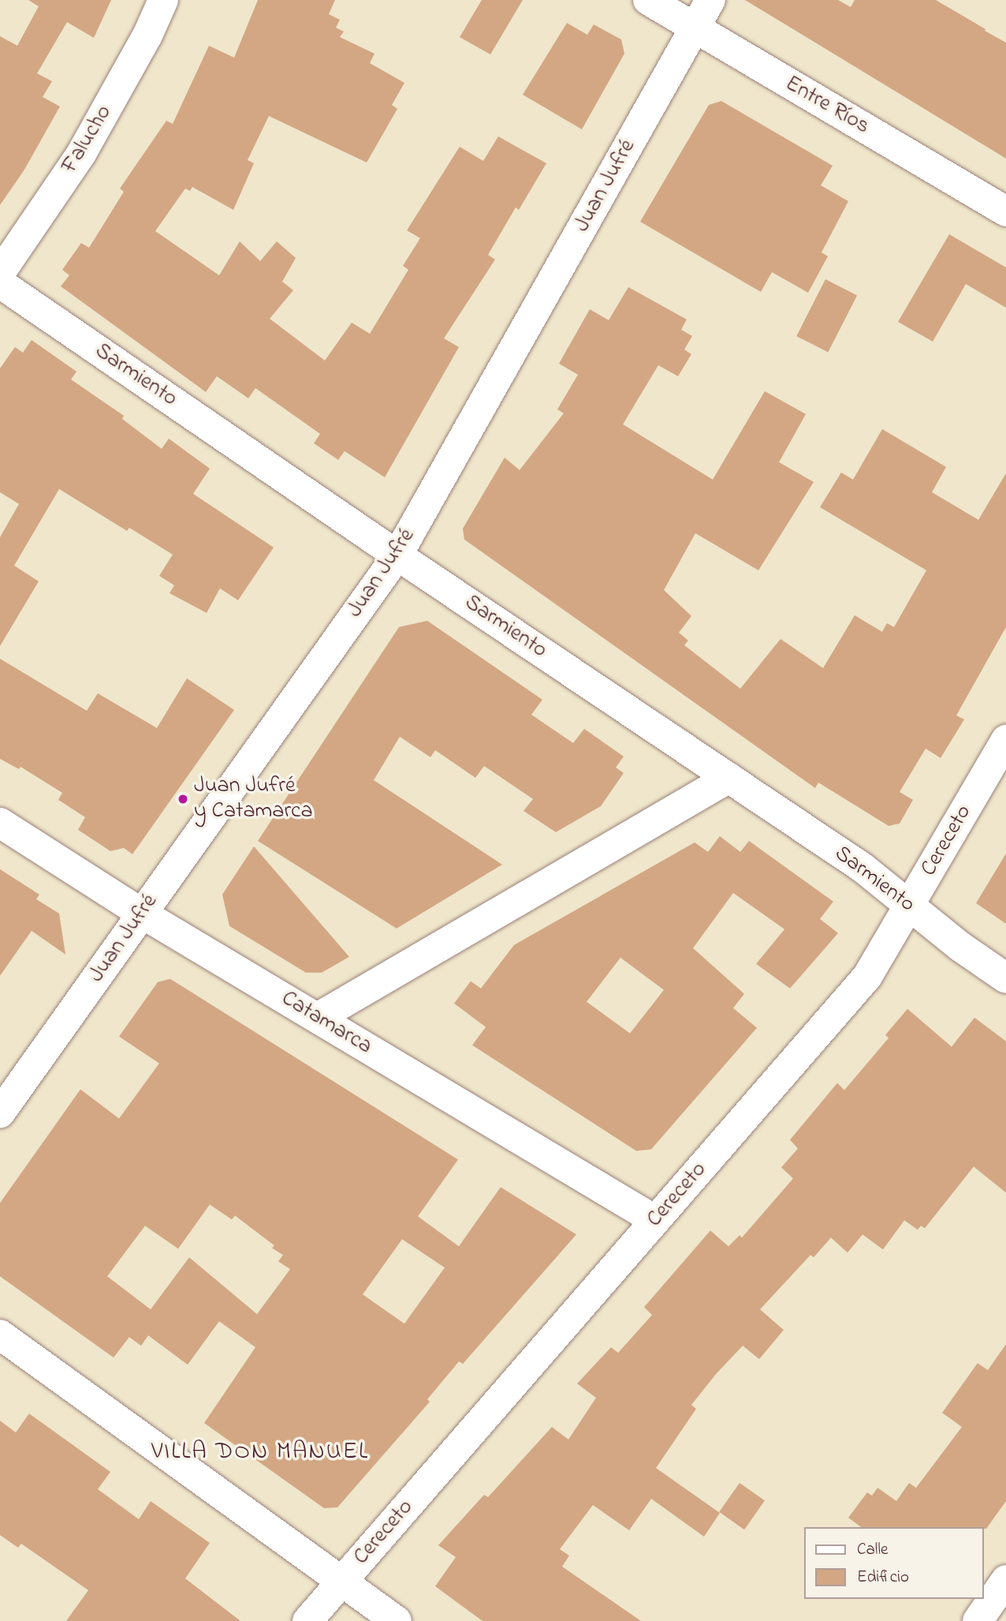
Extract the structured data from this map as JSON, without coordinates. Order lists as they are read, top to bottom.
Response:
{
  "streets": {
    "street": [
      "Entre Ríos",
      "Falucho",
      "Juan Jufré",
      "Sarmiento",
      "Cereceto",
      "Catamarca"
    ]
  },
  "crossings": [
    ["Entre Ríos", "Juan Jufré"],
    ["Juan Jufré", "Sarmiento"],
    ["Juan Jufré", "Catamarca"],
    ["Sarmiento", "Cereceto"],
    ["Cereceto", "Catamarca"]
  ],
  "districts": ["VILLA DON MANUEL"],
  "places": ["Juan Jufré y Catamarca"],
  "legend": ["Calle", "Edificio"]
}
